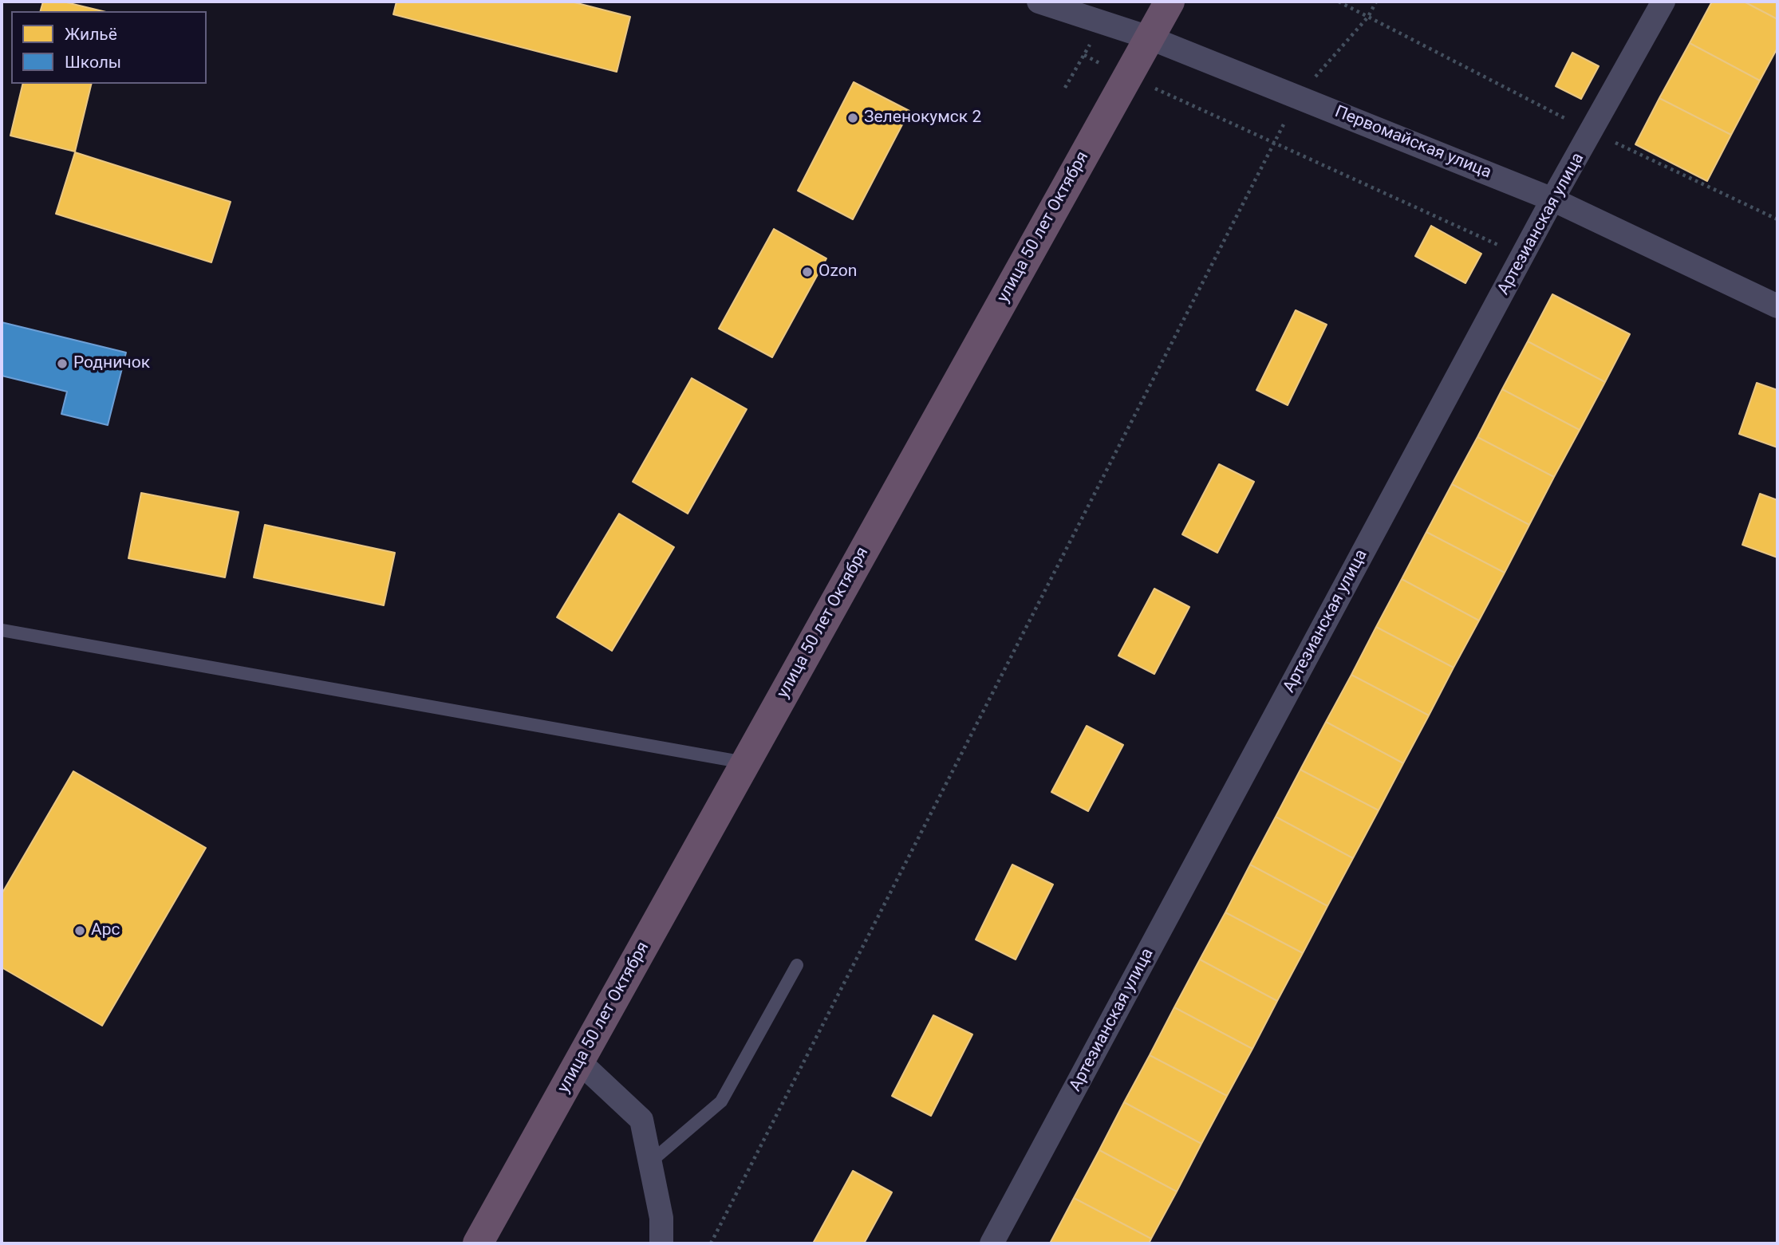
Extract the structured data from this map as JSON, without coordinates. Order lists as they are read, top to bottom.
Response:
{
  "streets": {
    "highway": ["улица 50 лет Октября"],
    "street": ["Первомайская улица", "Артезианская улица"]
  },
  "crossings": [
    ["Первомайская улица", "Артезианская улица"],
    ["Первомайская улица", "улица 50 лет Октября"]
  ],
  "places": [
    "Зеленокумск 2",
    "Ozon",
    "Родничок",
    "Арс"
  ],
  "legend": ["Жильё", "Школы"]
}
